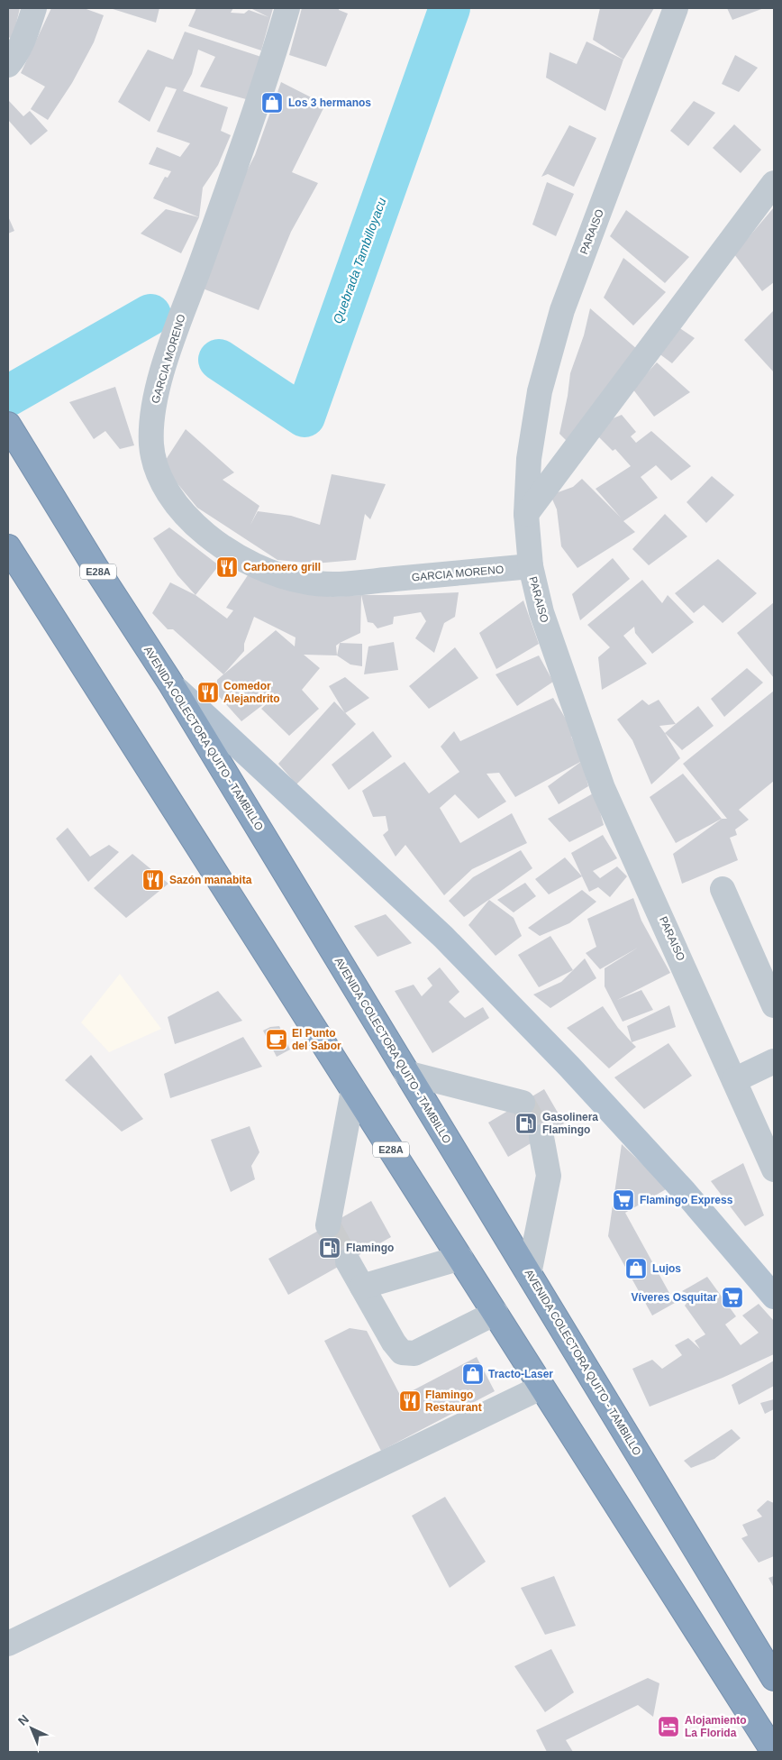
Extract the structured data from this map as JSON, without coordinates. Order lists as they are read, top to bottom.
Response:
{
  "streets": {
    "highway": ["E28A", "AVENIDA COLECTORA QUITO - TAMBILLO"],
    "street": ["PARAISO", "GARCIA MORENO"]
  },
  "crossings": [
    ["PARAISO", "GARCIA MORENO"]
  ],
  "water": ["Quebrada Tambilloyacu"],
  "places": {
    "shop": ["Los 3 hermanos", "Lujos", "Tracto-Laser"],
    "restaurant": [
      "Carbonero grill",
      "Comedor Alejandrito",
      "Sazón manabita",
      "Flamingo Restaurant"
    ],
    "cafe": ["El Punto del Sabor"],
    "fuel station": ["Gasolinera Flamingo", "Flamingo"],
    "supermarket": ["Flamingo Express", "Víveres Osquitar"],
    "hotel": ["Alojamiento La Florida"]
  },
  "north": "top left"
}
